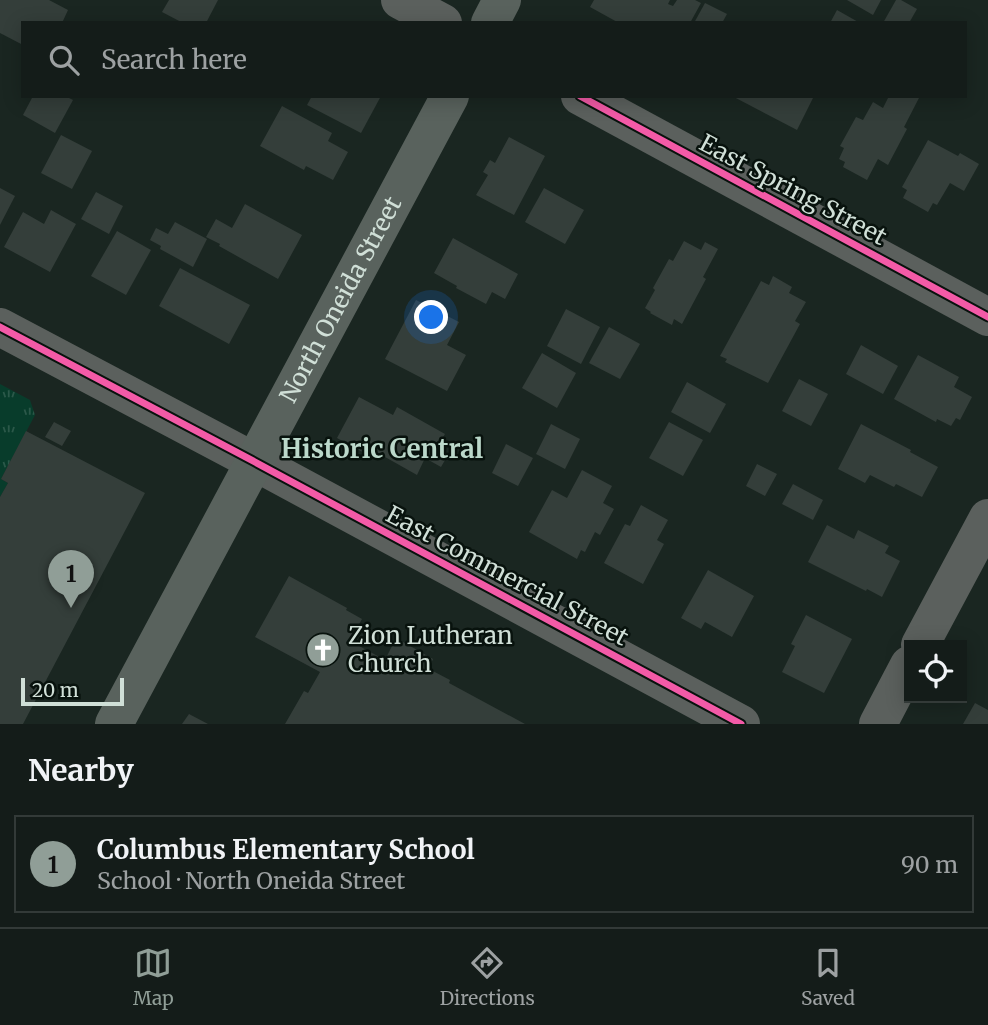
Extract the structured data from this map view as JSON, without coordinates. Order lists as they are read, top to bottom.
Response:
{
  "streets": {
    "main road": ["North Oneida Street"],
    "street": ["East Spring Street", "East Commercial Street"]
  },
  "crossings": [
    ["North Oneida Street", "East Commercial Street"]
  ],
  "districts": ["Historic Central"],
  "places": {
    "church": ["Zion Lutheran Church"]
  },
  "scale_bar": "20 m",
  "page": {
    "search": "Search here",
    "pins": "1",
    "scale": "20 m",
    "heading": "Nearby",
    "list": [
      {
        "mark": "1",
        "name": "Columbus Elementary School",
        "note": "School · North Oneida Street",
        "value": "90 m"
      }
    ],
    "nav": ["Map", "Directions", "Saved"]
  }
}
